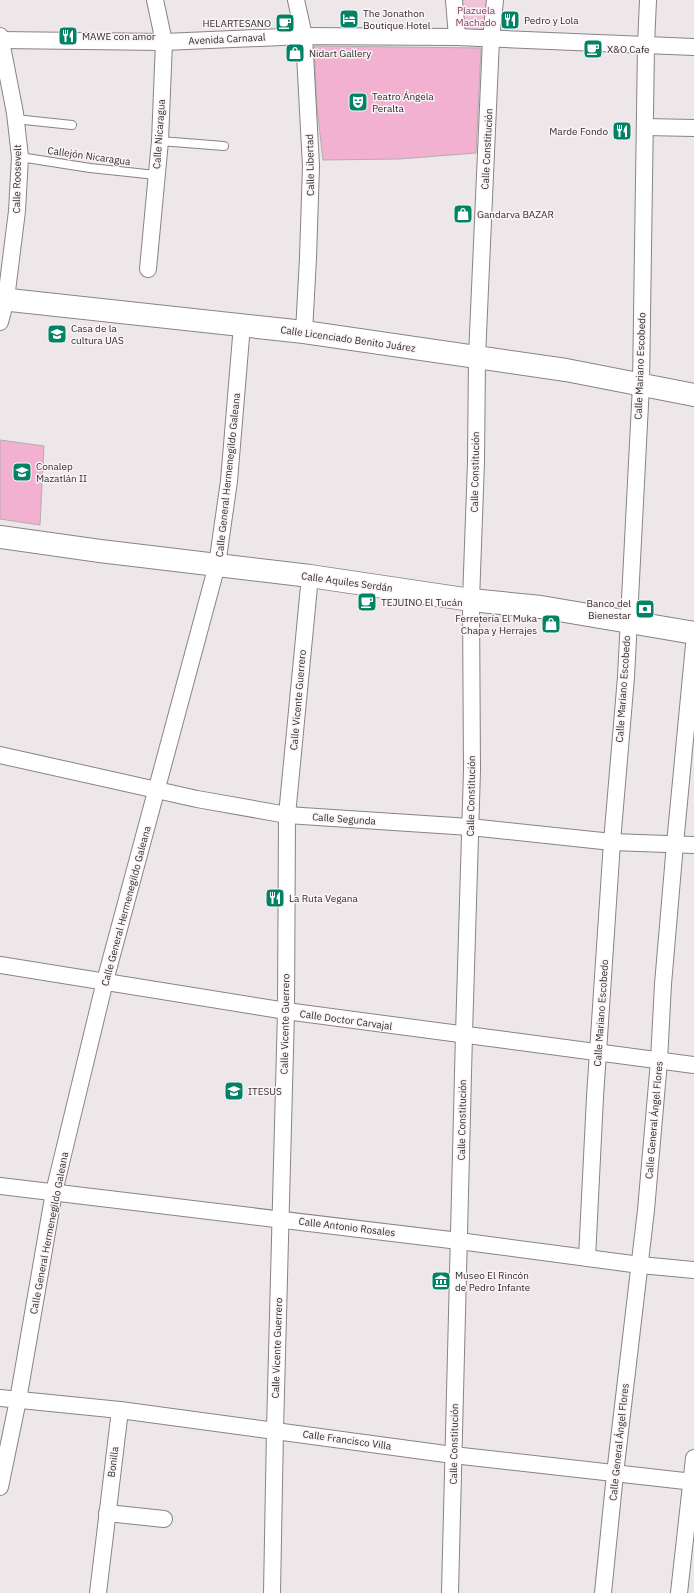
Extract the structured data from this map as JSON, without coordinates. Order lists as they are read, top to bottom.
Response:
{
  "streets": {
    "street": [
      "Avenida Carnaval",
      "Calle Nicaragua",
      "Calle Constitución",
      "Calle Libertad",
      "Calle Roosevelt",
      "Calle Licenciado Benito Juárez",
      "Calle Mariano Escobedo",
      "Calle General Hermenegildo Galeana",
      "Calle Aquiles Serdán",
      "Calle Vicente Guerrero",
      "Calle Segunda",
      "Calle Doctor Carvajal",
      "Calle General Ángel Flores",
      "Calle Antonio Rosales",
      "Calle Francisco Villa",
      "Bonilla"
    ],
    "lane": ["Callejón Nicaragua"]
  },
  "crossings": [
    ["Avenida Carnaval", "Calle Nicaragua"],
    ["Avenida Carnaval", "Calle Constitución"],
    ["Avenida Carnaval", "Calle Libertad"],
    ["Avenida Carnaval", "Calle Roosevelt"],
    ["Avenida Carnaval", "Calle Mariano Escobedo"],
    ["Calle Nicaragua", "Callejón Nicaragua"],
    ["Calle Constitución", "Calle Licenciado Benito Juárez"],
    ["Calle Constitución", "Calle Aquiles Serdán"],
    ["Calle Constitución", "Calle Segunda"],
    ["Calle Constitución", "Calle Doctor Carvajal"],
    ["Calle Constitución", "Calle Antonio Rosales"],
    ["Calle Constitución", "Calle Francisco Villa"],
    ["Callejón Nicaragua", "Calle Roosevelt"],
    ["Calle Libertad", "Calle Licenciado Benito Juárez"],
    ["Calle Roosevelt", "Calle Licenciado Benito Juárez"],
    ["Calle Licenciado Benito Juárez", "Calle Mariano Escobedo"],
    ["Calle Licenciado Benito Juárez", "Calle General Hermenegildo Galeana"],
    ["Calle Mariano Escobedo", "Calle Aquiles Serdán"],
    ["Calle Mariano Escobedo", "Calle Segunda"],
    ["Calle Mariano Escobedo", "Calle Doctor Carvajal"],
    ["Calle Mariano Escobedo", "Calle Antonio Rosales"],
    ["Calle General Hermenegildo Galeana", "Calle Aquiles Serdán"],
    ["Calle General Hermenegildo Galeana", "Calle Segunda"],
    ["Calle General Hermenegildo Galeana", "Calle Doctor Carvajal"],
    ["Calle General Hermenegildo Galeana", "Calle Antonio Rosales"],
    ["Calle General Hermenegildo Galeana", "Calle Francisco Villa"],
    ["Calle Aquiles Serdán", "Calle Vicente Guerrero"],
    ["Calle Vicente Guerrero", "Calle Segunda"],
    ["Calle Vicente Guerrero", "Calle Doctor Carvajal"],
    ["Calle Vicente Guerrero", "Calle Antonio Rosales"],
    ["Calle Vicente Guerrero", "Calle Francisco Villa"],
    ["Calle Segunda", "Calle General Ángel Flores"],
    ["Calle Doctor Carvajal", "Calle General Ángel Flores"],
    ["Calle General Ángel Flores", "Calle Antonio Rosales"],
    ["Calle General Ángel Flores", "Calle Francisco Villa"],
    ["Calle Francisco Villa", "Bonilla"]
  ],
  "parks": ["Plazuela Machado"],
  "places": {
    "hotel": ["The Jonathon Boutique Hotel"],
    "restaurant": [
      "Pedro y Lola",
      "MAWE con amor",
      "Marde Fondo",
      "La Ruta Vegana"
    ],
    "cafe": ["HELARTESANO", "X&O Cafe", "TEJUINO El Tucán"],
    "shop": ["Nidart Gallery", "Gandarva BAZAR", "Ferretería El Muka Chapa y Herrajes"],
    "theatre": ["Teatro Ángela Peralta"],
    "school or university": ["Casa de la cultura UAS", "Conalep Mazatlán II", "ITESUS"],
    "bank": ["Banco del Bienestar"],
    "museum": ["Museo El Rincón de Pedro Infante"]
  }
}
